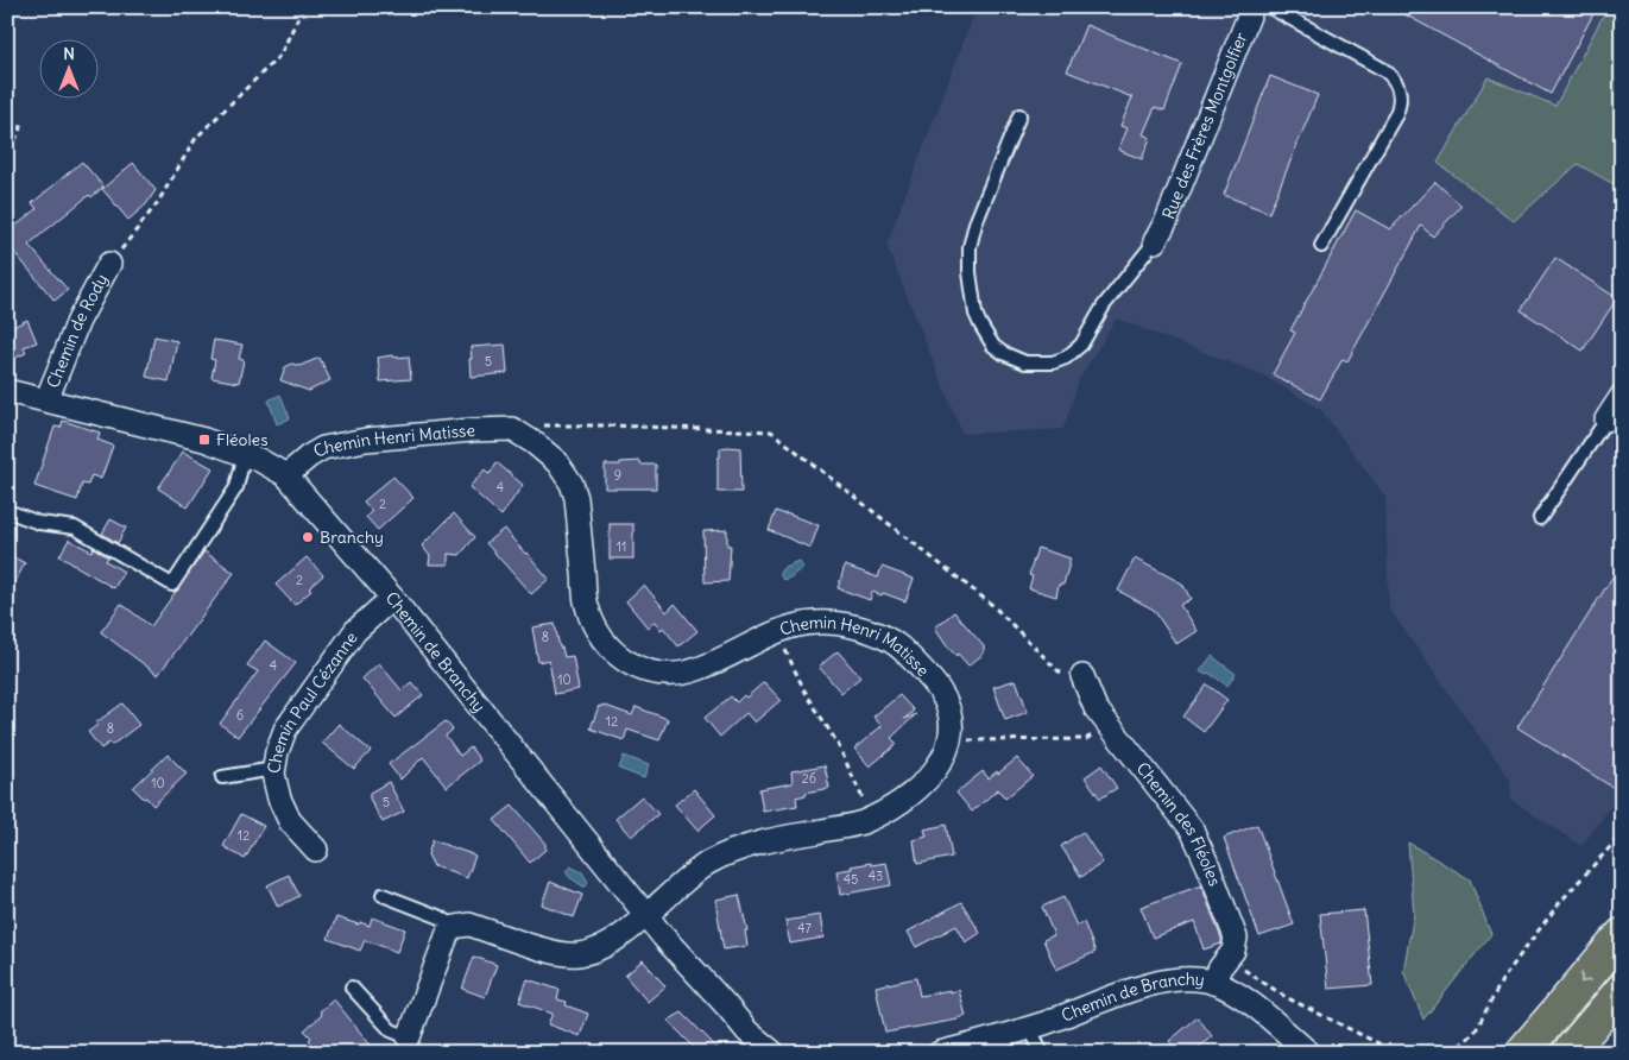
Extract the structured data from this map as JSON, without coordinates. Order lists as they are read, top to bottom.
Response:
{
  "streets": {
    "street": [
      "Rue des Frères Montgolfier",
      "Chemin de Rody",
      "Chemin Henri Matisse",
      "Chemin de Branchy",
      "Chemin Paul Cézanne",
      "Chemin des Fléoles"
    ]
  },
  "crossings": [
    ["Chemin de Rody", "Chemin de Branchy"],
    ["Chemin Henri Matisse", "Chemin de Branchy"],
    ["Chemin de Branchy", "Chemin Paul Cézanne"],
    ["Chemin de Branchy", "Chemin des Fléoles"]
  ],
  "places": {
    "transit": ["Fléoles"],
    "other": ["Branchy"]
  },
  "house_numbers": [
    "5",
    "9",
    "4",
    "2",
    "11",
    "2",
    "8",
    "4",
    "10",
    "6",
    "12",
    "8",
    "26",
    "10",
    "5",
    "12",
    "43",
    "45",
    "47"
  ],
  "north": "top"
}
